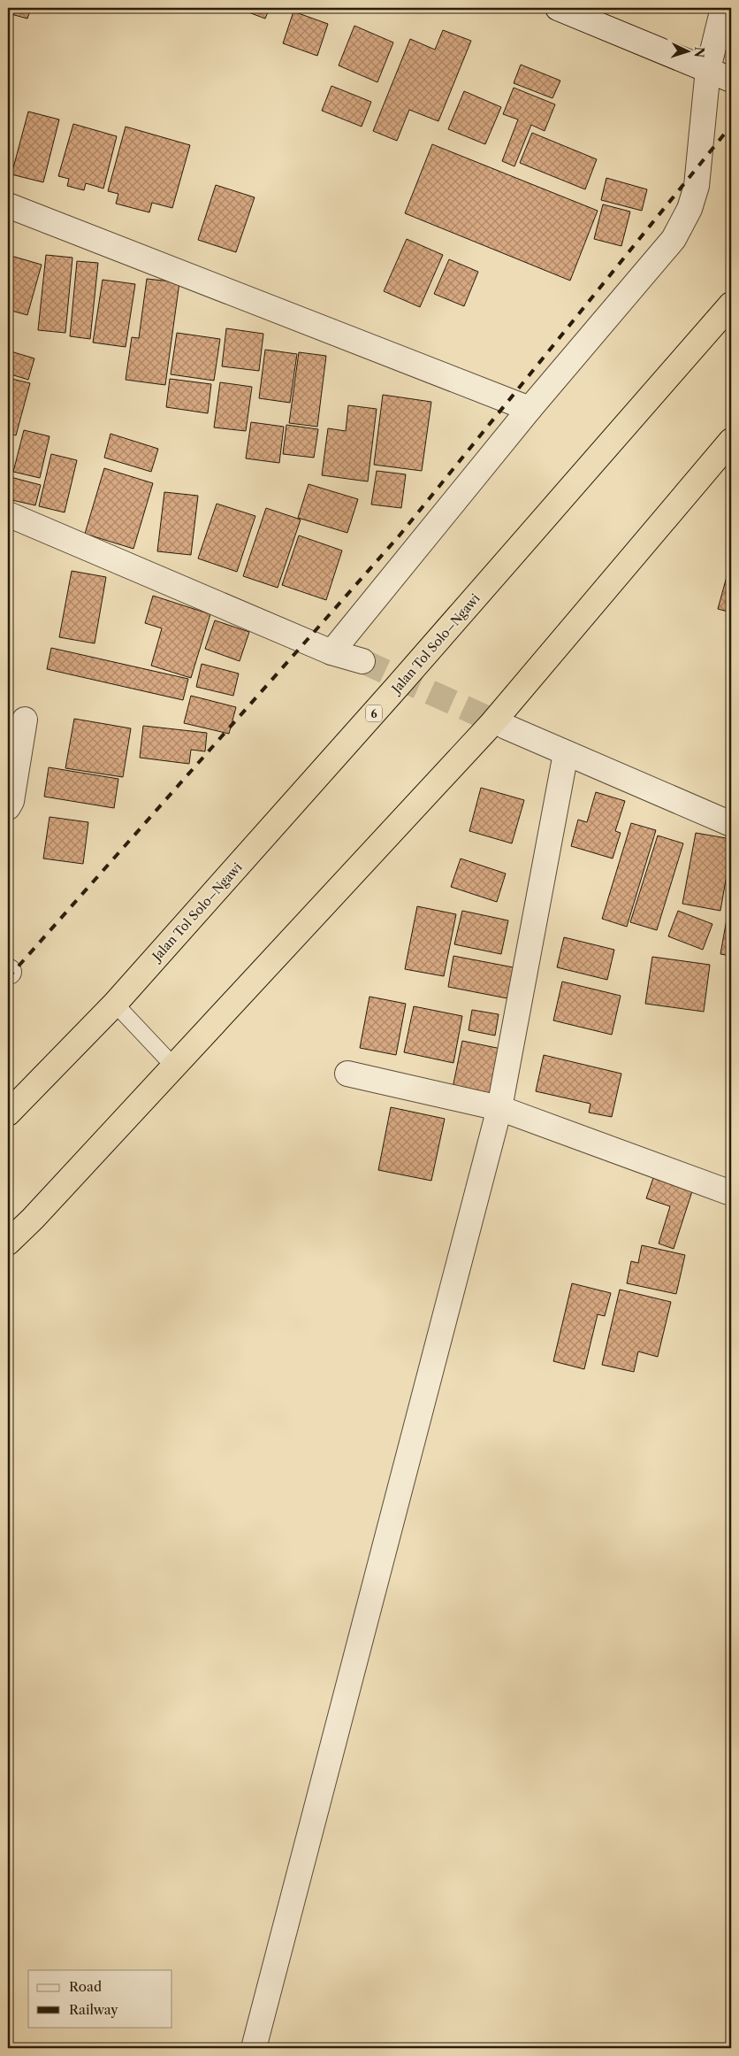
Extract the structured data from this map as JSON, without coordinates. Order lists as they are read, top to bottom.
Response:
{
  "streets": {
    "highway": ["Jalan Tol Solo–Ngawi", "6"]
  },
  "legend": ["Road", "Railway"],
  "north": "right"
}
